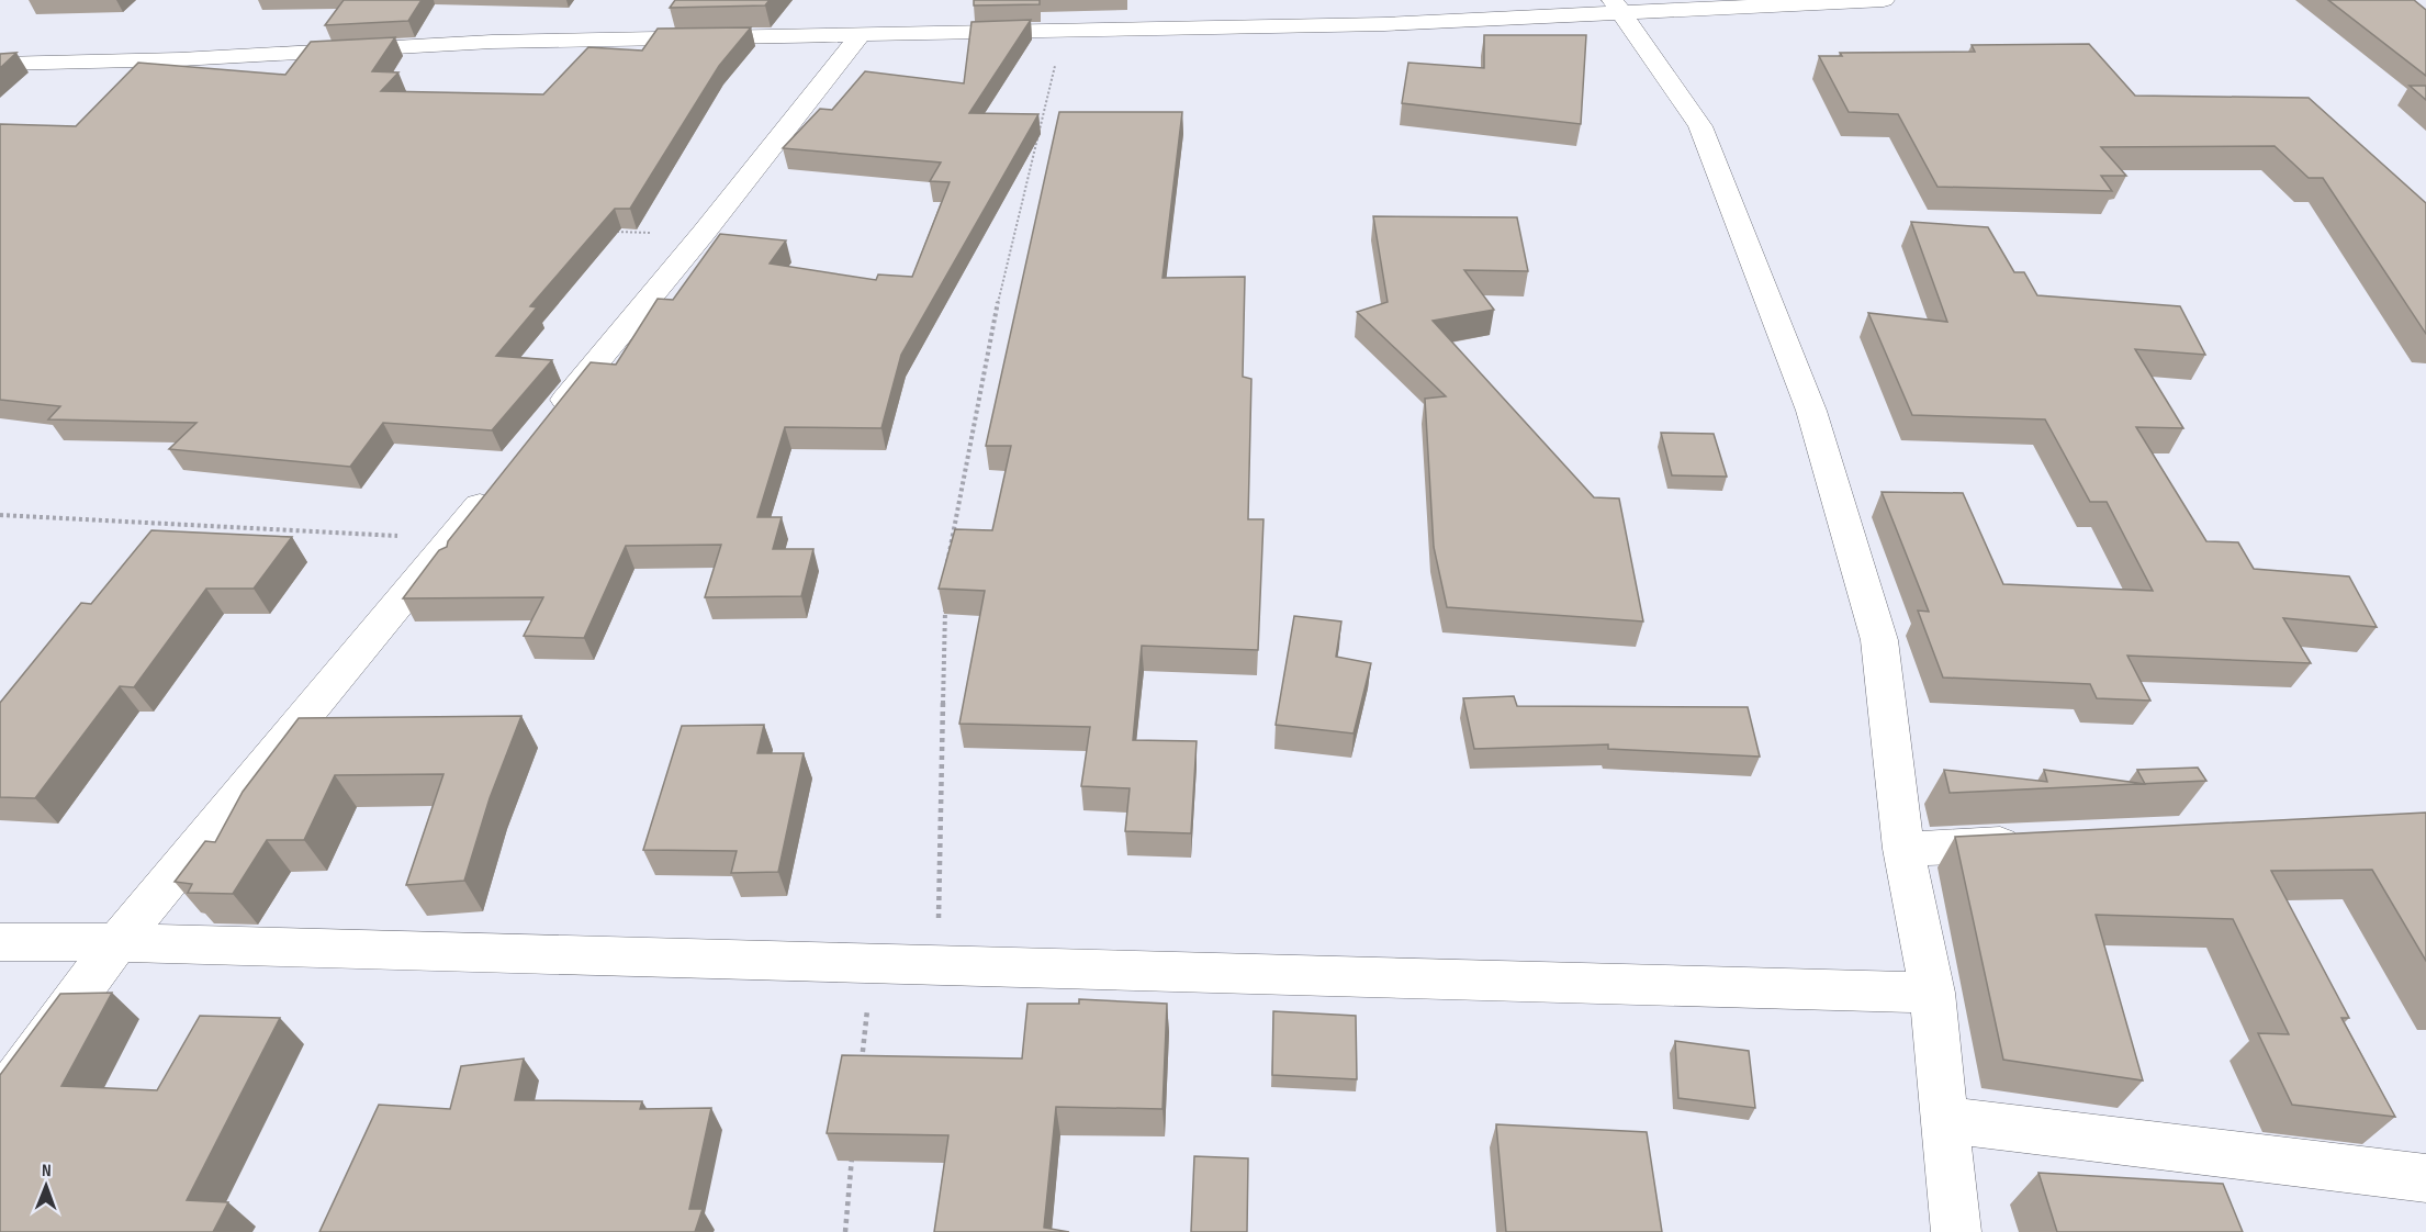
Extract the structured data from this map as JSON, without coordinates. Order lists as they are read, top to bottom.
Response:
{
  "north": "top"
}
